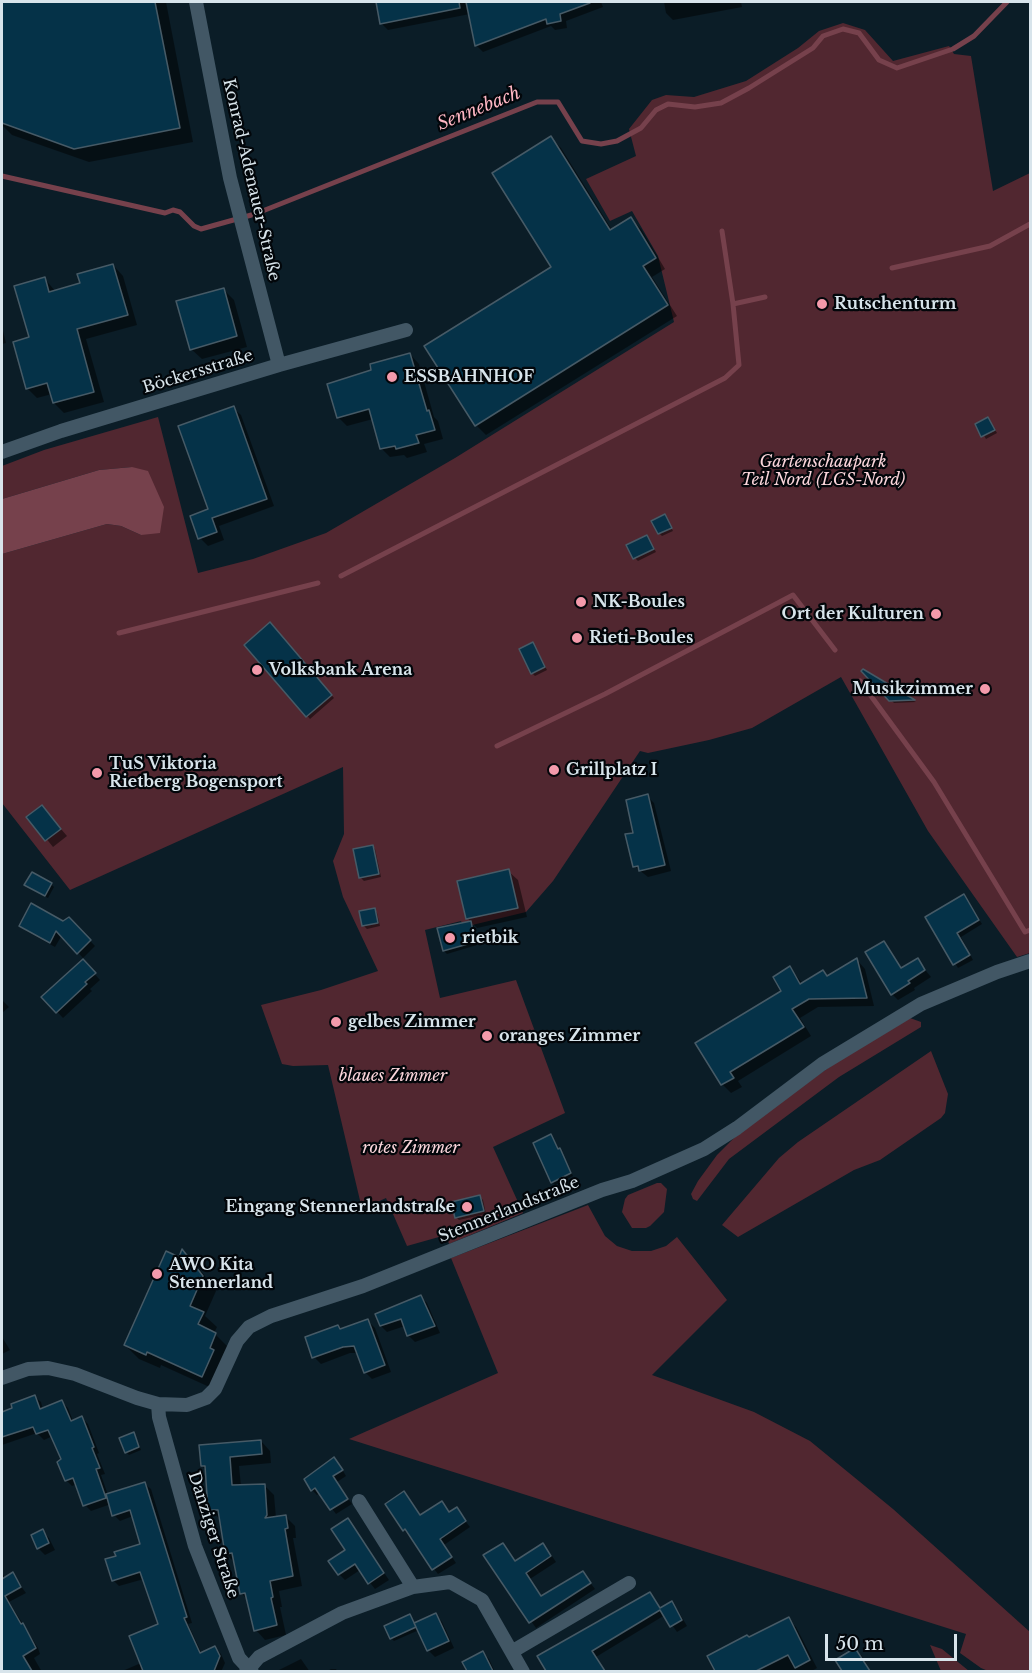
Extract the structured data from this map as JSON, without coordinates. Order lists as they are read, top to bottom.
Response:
{
  "streets": {
    "street": [
      "Konrad-Adenauer-Straße",
      "Böckersstraße",
      "Stennerlandstraße",
      "Danziger Straße"
    ]
  },
  "crossings": [
    ["Konrad-Adenauer-Straße", "Böckersstraße"],
    ["Stennerlandstraße", "Danziger Straße"]
  ],
  "water": ["Sennebach"],
  "parks": ["Gartenschaupark Teil Nord (LGS-Nord)", "blaues Zimmer", "rotes Zimmer"],
  "places": [
    "Rutschenturm",
    "ESSBAHNHOF",
    "NK-Boules",
    "Ort der Kulturen",
    "Rieti-Boules",
    "Volksbank Arena",
    "Musikzimmer",
    "Grillplatz I",
    "TuS Viktoria Rietberg Bogensport",
    "rietbik",
    "gelbes Zimmer",
    "oranges Zimmer",
    "Eingang Stennerlandstraße",
    "AWO Kita Stennerland"
  ],
  "scale_bar": "50 m"
}
